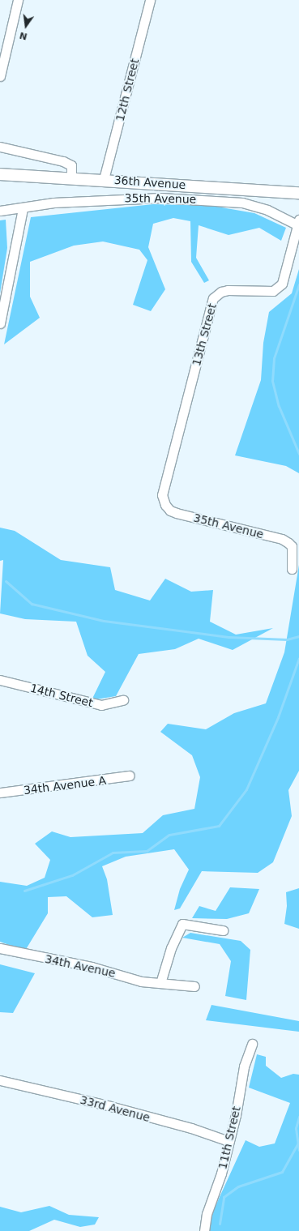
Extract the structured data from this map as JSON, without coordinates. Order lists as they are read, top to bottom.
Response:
{
  "streets": {
    "street": [
      "12th Street",
      "36th Avenue",
      "35th Avenue",
      "13th Street",
      "14th Street",
      "34th Avenue A",
      "34th Avenue",
      "33rd Avenue",
      "11th Street"
    ]
  },
  "crossings": [
    ["12th Street", "36th Avenue"],
    ["35th Avenue", "13th Street"],
    ["33rd Avenue", "11th Street"]
  ],
  "north": "bottom"
}
